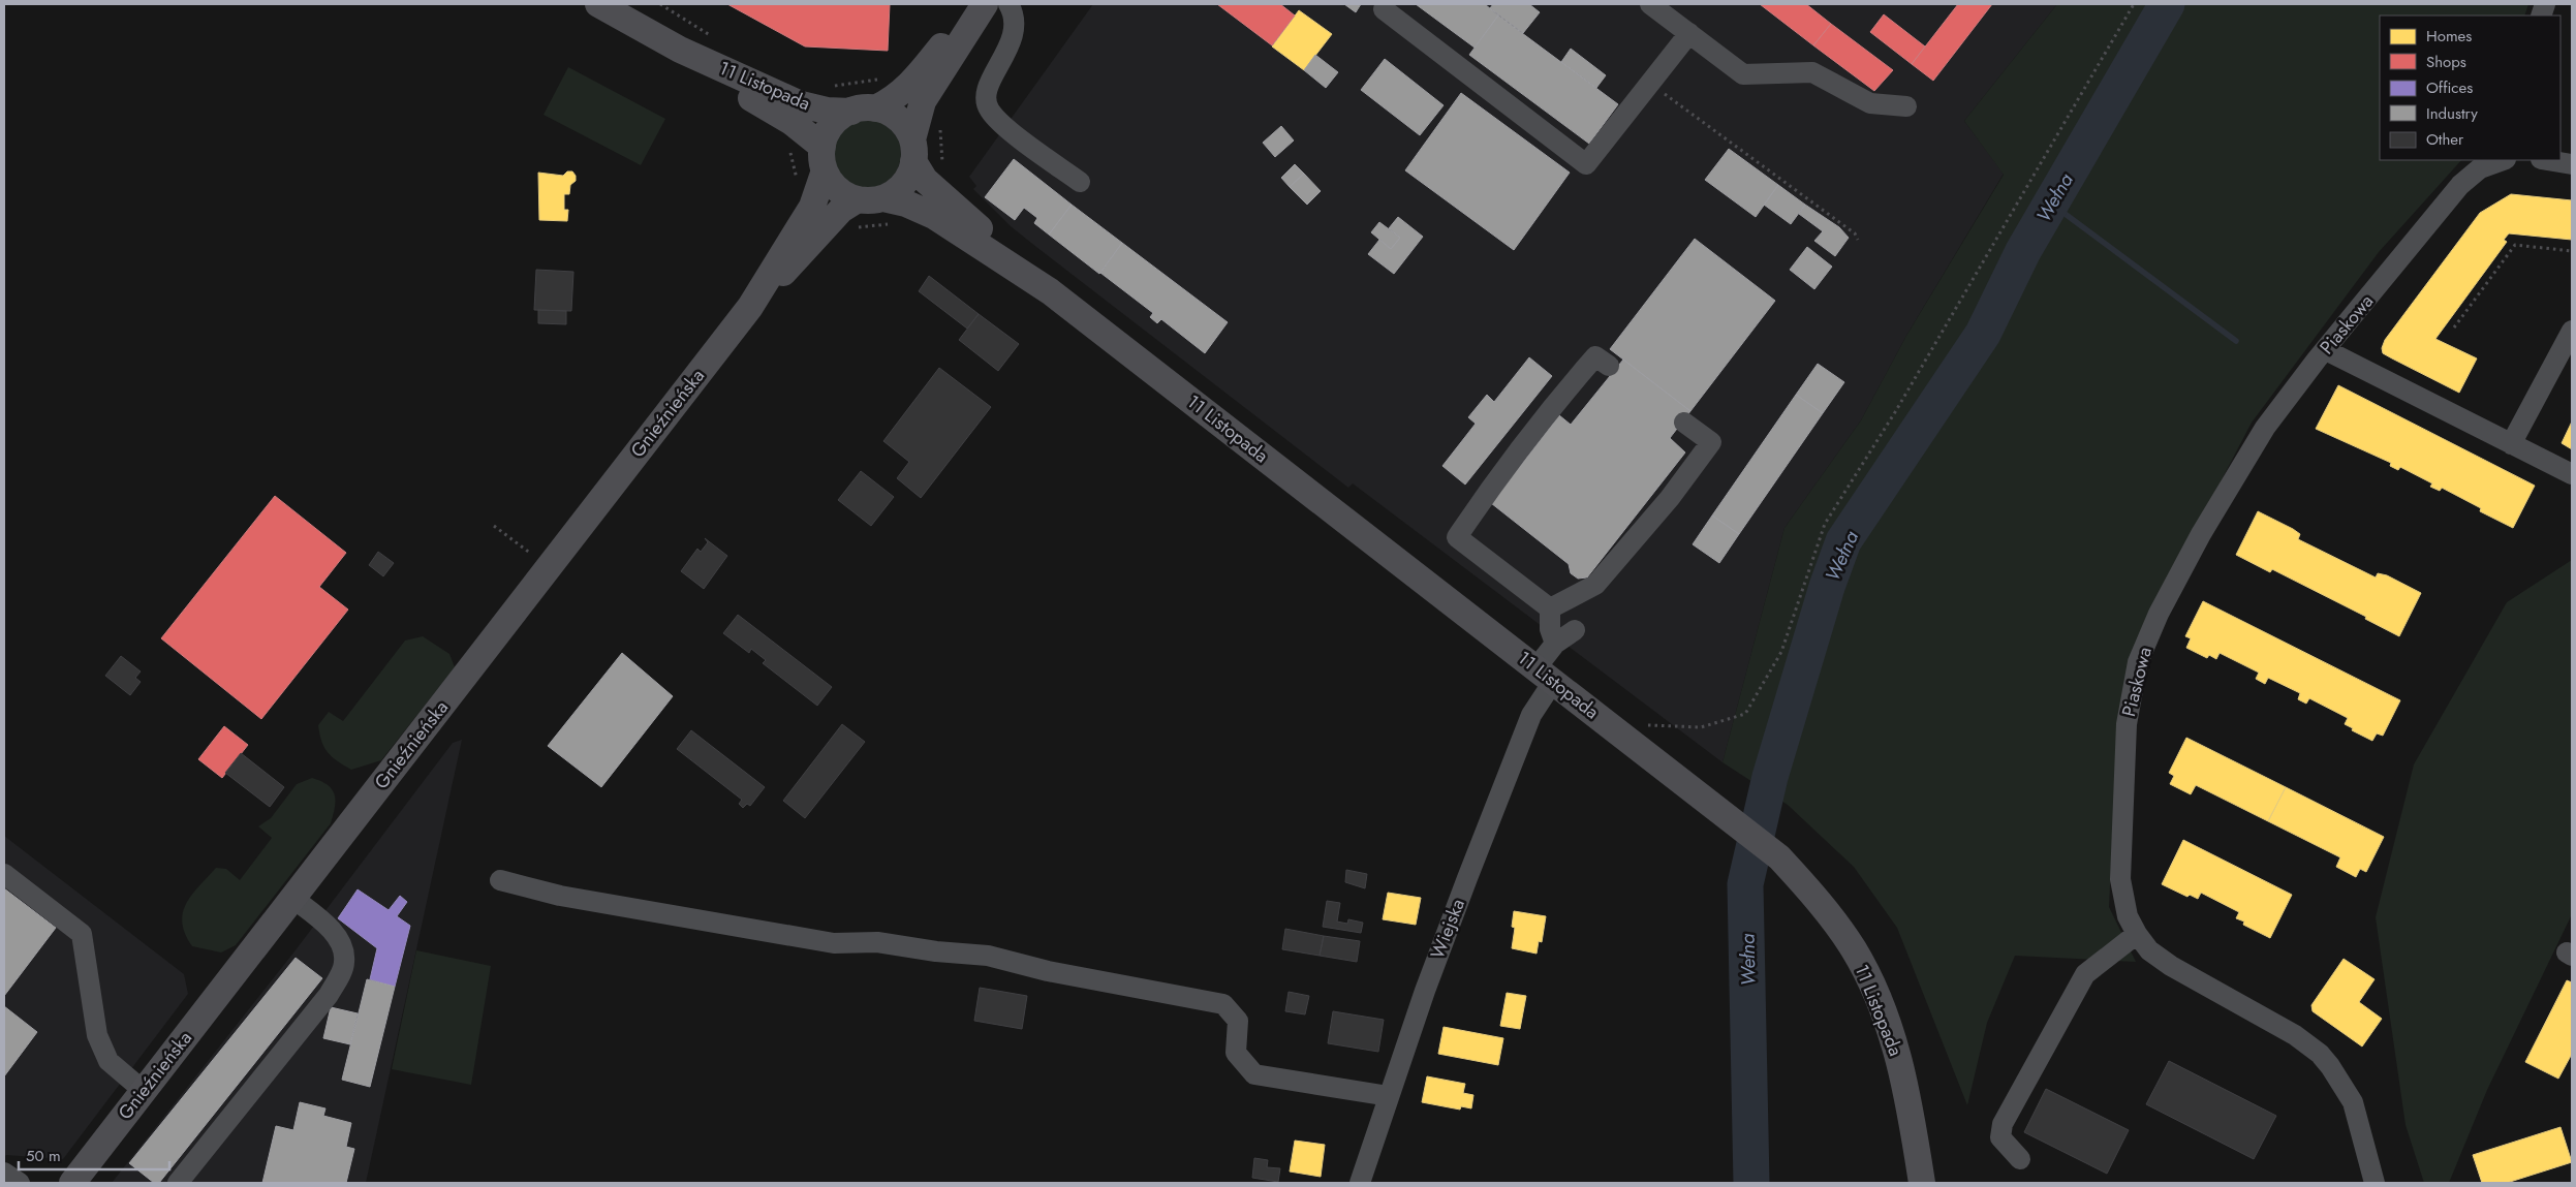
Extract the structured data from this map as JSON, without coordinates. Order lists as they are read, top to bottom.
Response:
{
  "streets": {
    "main road": ["11 Listopada", "Gnieźnieńska"],
    "street": ["Piaskowa", "Wiejska"]
  },
  "crossings": [
    ["11 Listopada", "Gnieźnieńska"],
    ["11 Listopada", "Wiejska"]
  ],
  "water": ["Wełna"],
  "legend": [
    "Homes",
    "Shops",
    "Offices",
    "Industry",
    "Other"
  ],
  "scale_bar": "50 m"
}
